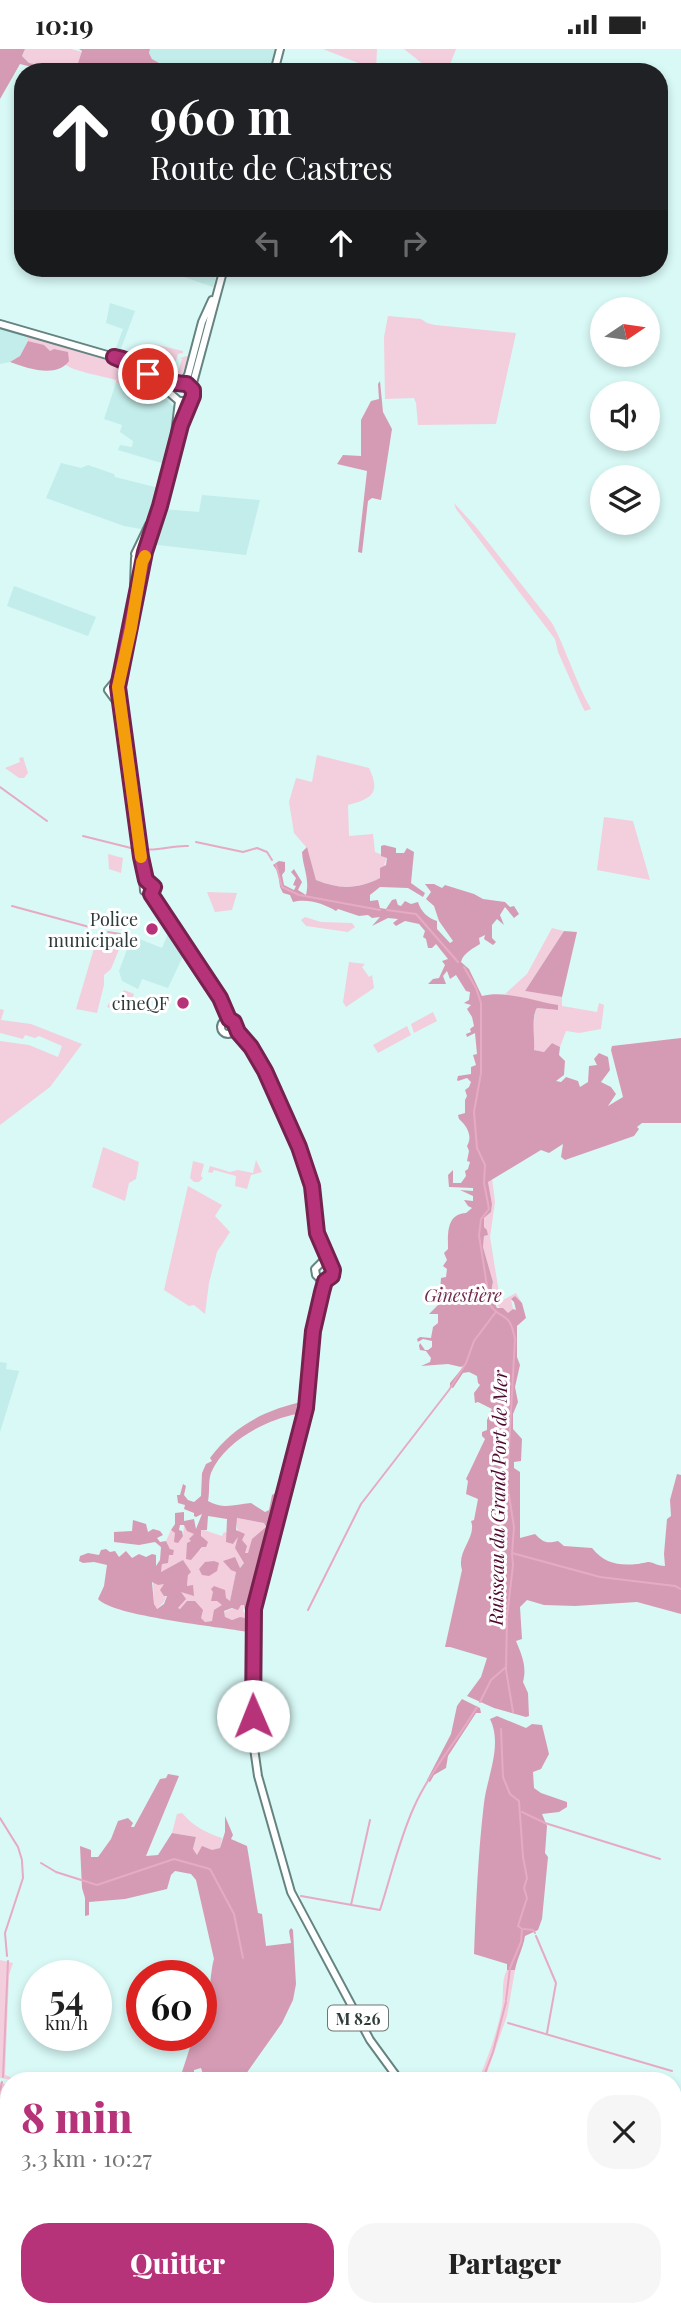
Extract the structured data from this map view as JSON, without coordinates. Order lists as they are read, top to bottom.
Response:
{
  "streets": {
    "main road": ["M 826"]
  },
  "water": ["Ruisseau du Grand Port de Mer"],
  "parks": ["Ginestière"],
  "places": ["Police municipale", "cineQF"],
  "north": "right",
  "page": {
    "status": "10:19",
    "turn": ["960 m", "Route de Castres"],
    "speed": "54 km/h",
    "limit": "60",
    "heading": ["8 min", "3.3 km · 10:27"],
    "buttons": ["Quitter", "Partager"]
  }
}
